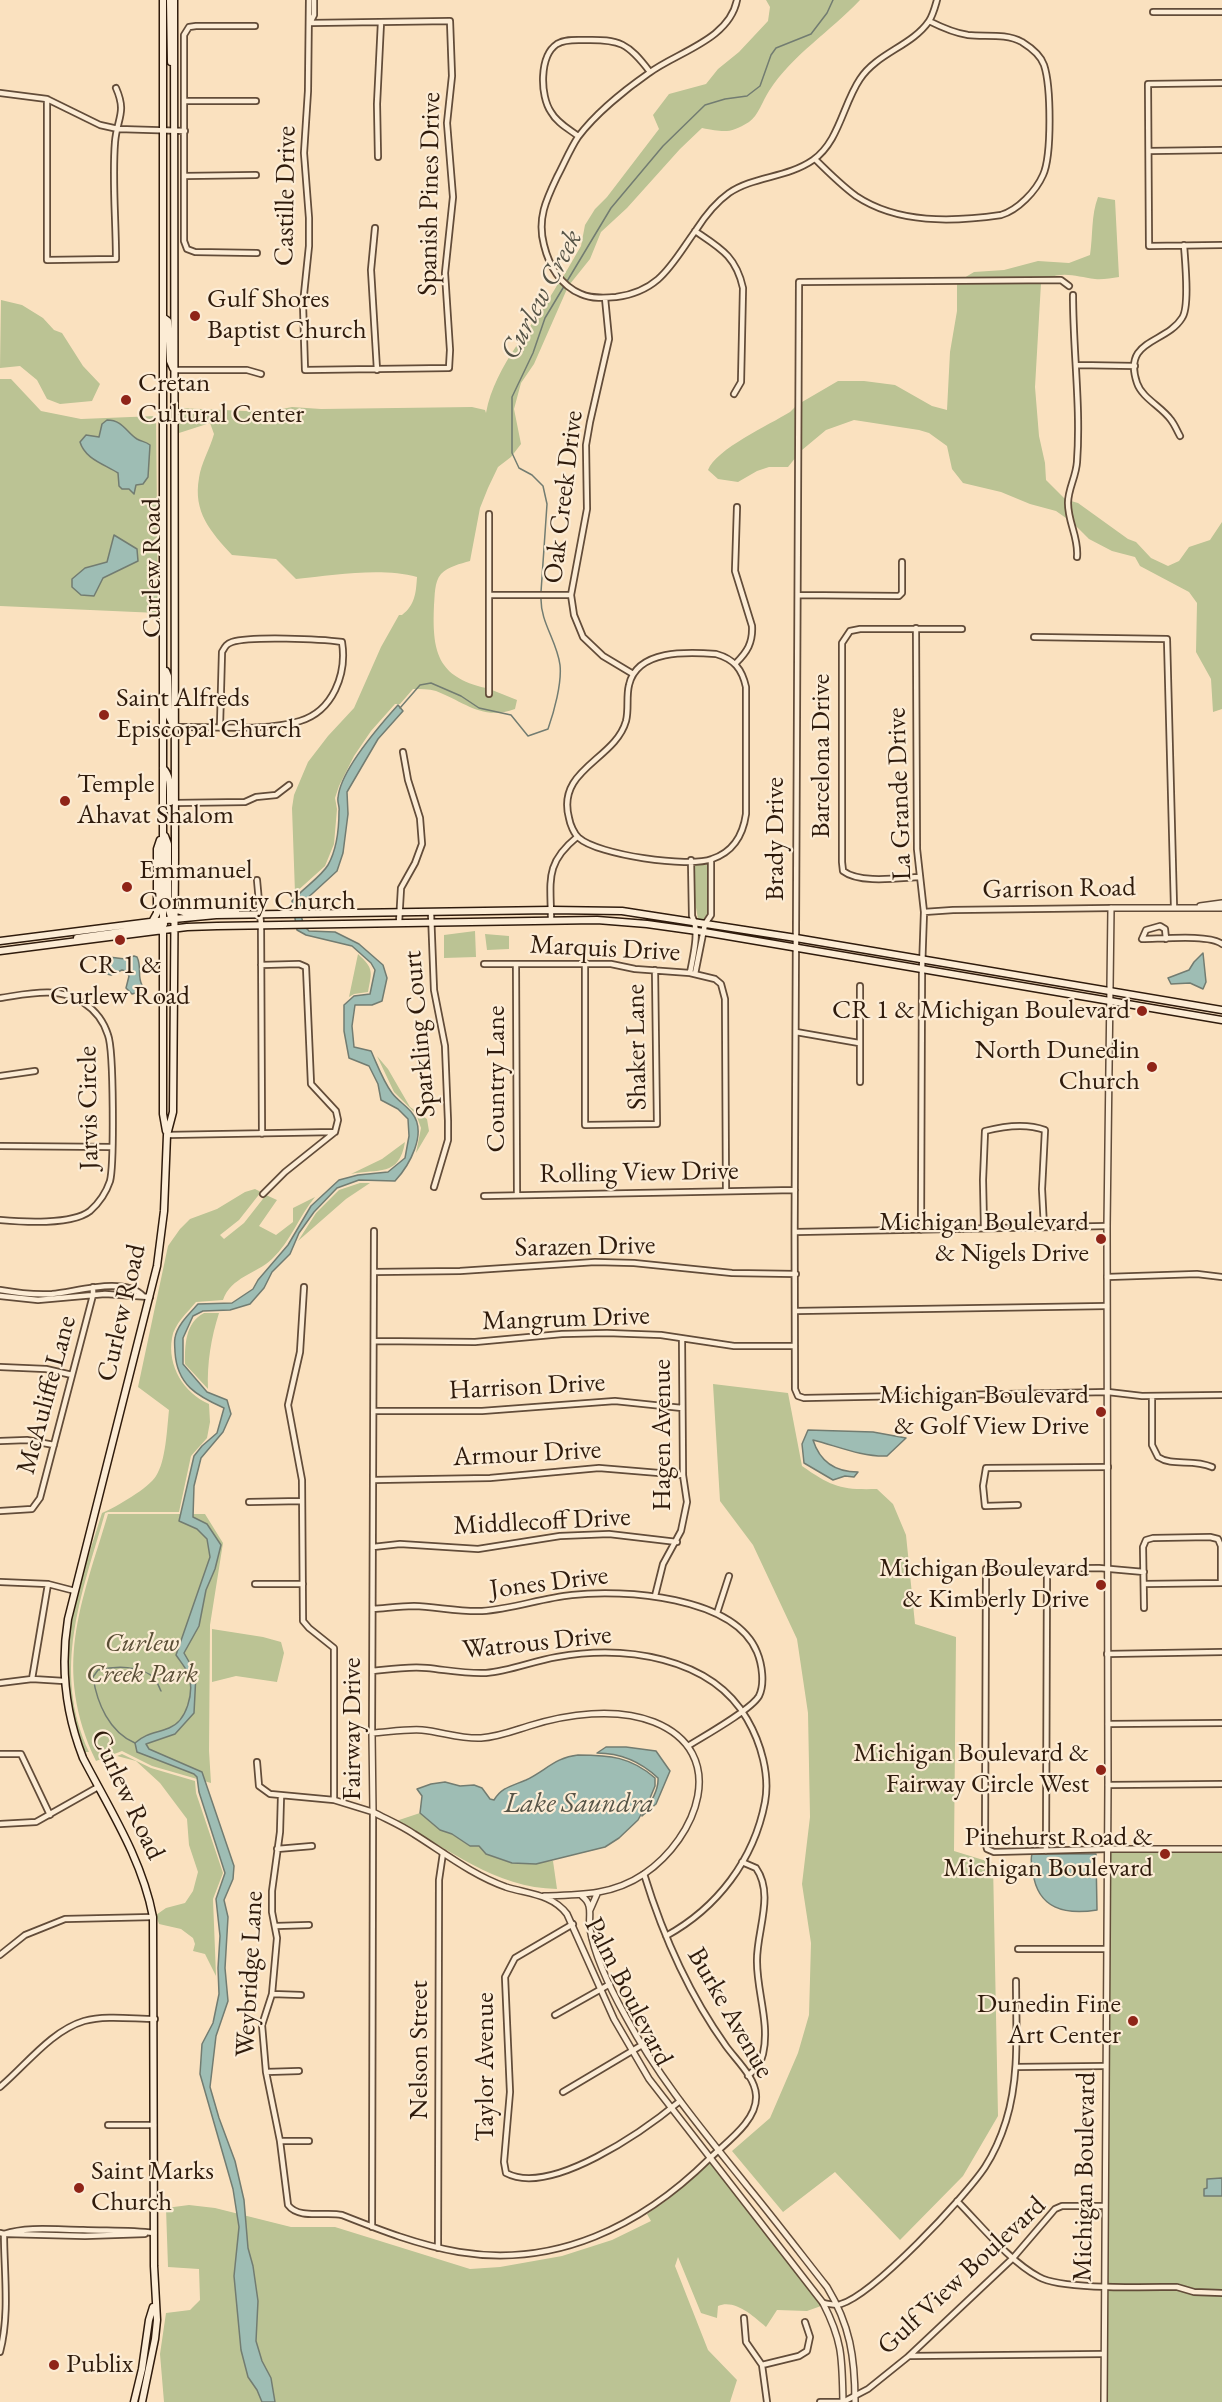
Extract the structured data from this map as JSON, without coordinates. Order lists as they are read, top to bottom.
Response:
{
  "streets": {
    "main road": ["Curlew Road"],
    "street": [
      "Spanish Pines Drive",
      "Castille Drive",
      "Oak Creek Drive",
      "Barcelona Drive",
      "La Grande Drive",
      "Brady Drive",
      "Garrison Road",
      "Marquis Drive",
      "Sparkling Court",
      "Shaker Lane",
      "Country Lane",
      "Jarvis Circle",
      "Rolling View Drive",
      "Sarazen Drive",
      "Mangrum Drive",
      "Harrison Drive",
      "McAuliffe Lane",
      "Hagen Avenue",
      "Armour Drive",
      "Middlecoff Drive",
      "Jones Drive",
      "Watrous Drive",
      "Fairway Drive",
      "Weybridge Lane",
      "Palm Boulevard",
      "Burke Avenue",
      "Nelson Street",
      "Taylor Avenue",
      "Michigan Boulevard",
      "Gulf View Boulevard"
    ]
  },
  "crossings": [
    ["Spanish Pines Drive", "Castille Drive"],
    ["Barcelona Drive", "La Grande Drive"],
    ["La Grande Drive", "Garrison Road"],
    ["Brady Drive", "Rolling View Drive"],
    ["Brady Drive", "Sarazen Drive"],
    ["Brady Drive", "Mangrum Drive"],
    ["Brady Drive", "Michigan Boulevard"],
    ["Garrison Road", "Michigan Boulevard"],
    ["Marquis Drive", "Shaker Lane"],
    ["Marquis Drive", "Country Lane"],
    ["Marquis Drive", "Rolling View Drive"],
    ["Country Lane", "Rolling View Drive"],
    ["Sarazen Drive", "Fairway Drive"],
    ["Mangrum Drive", "Hagen Avenue"],
    ["Mangrum Drive", "Fairway Drive"],
    ["Harrison Drive", "Hagen Avenue"],
    ["Harrison Drive", "Fairway Drive"],
    ["Hagen Avenue", "Armour Drive"],
    ["Hagen Avenue", "Middlecoff Drive"],
    ["Hagen Avenue", "Jones Drive"],
    ["Armour Drive", "Fairway Drive"],
    ["Middlecoff Drive", "Fairway Drive"],
    ["Jones Drive", "Watrous Drive"],
    ["Jones Drive", "Fairway Drive"],
    ["Watrous Drive", "Fairway Drive"],
    ["Watrous Drive", "Burke Avenue"],
    ["Fairway Drive", "Weybridge Lane"],
    ["Fairway Drive", "Palm Boulevard"],
    ["Fairway Drive", "Burke Avenue"],
    ["Weybridge Lane", "Palm Boulevard"],
    ["Weybridge Lane", "Burke Avenue"],
    ["Palm Boulevard", "Burke Avenue"],
    ["Palm Boulevard", "Nelson Street"],
    ["Palm Boulevard", "Taylor Avenue"],
    ["Palm Boulevard", "Gulf View Boulevard"],
    ["Burke Avenue", "Nelson Street"],
    ["Michigan Boulevard", "Gulf View Boulevard"]
  ],
  "water": ["Curlew Creek", "Lake Saundra"],
  "parks": ["Curlew Creek Park"],
  "places": [
    "Gulf Shores Baptist Church",
    "Cretan Cultural Center",
    "Saint Alfreds Episcopal Church",
    "Temple Ahavat Shalom",
    "Emmanuel Community Church",
    "CR 1 & Curlew Road",
    "CR 1 & Michigan Boulevard",
    "North Dunedin Church",
    "Michigan Boulevard & Nigels Drive",
    "Michigan Boulevard & Golf View Drive",
    "Michigan Boulevard & Kimberly Drive",
    "Michigan Boulevard & Fairway Circle West",
    "Pinehurst Road & Michigan Boulevard",
    "Dunedin Fine Art Center",
    "Saint Marks Church",
    "Publix"
  ]
}
